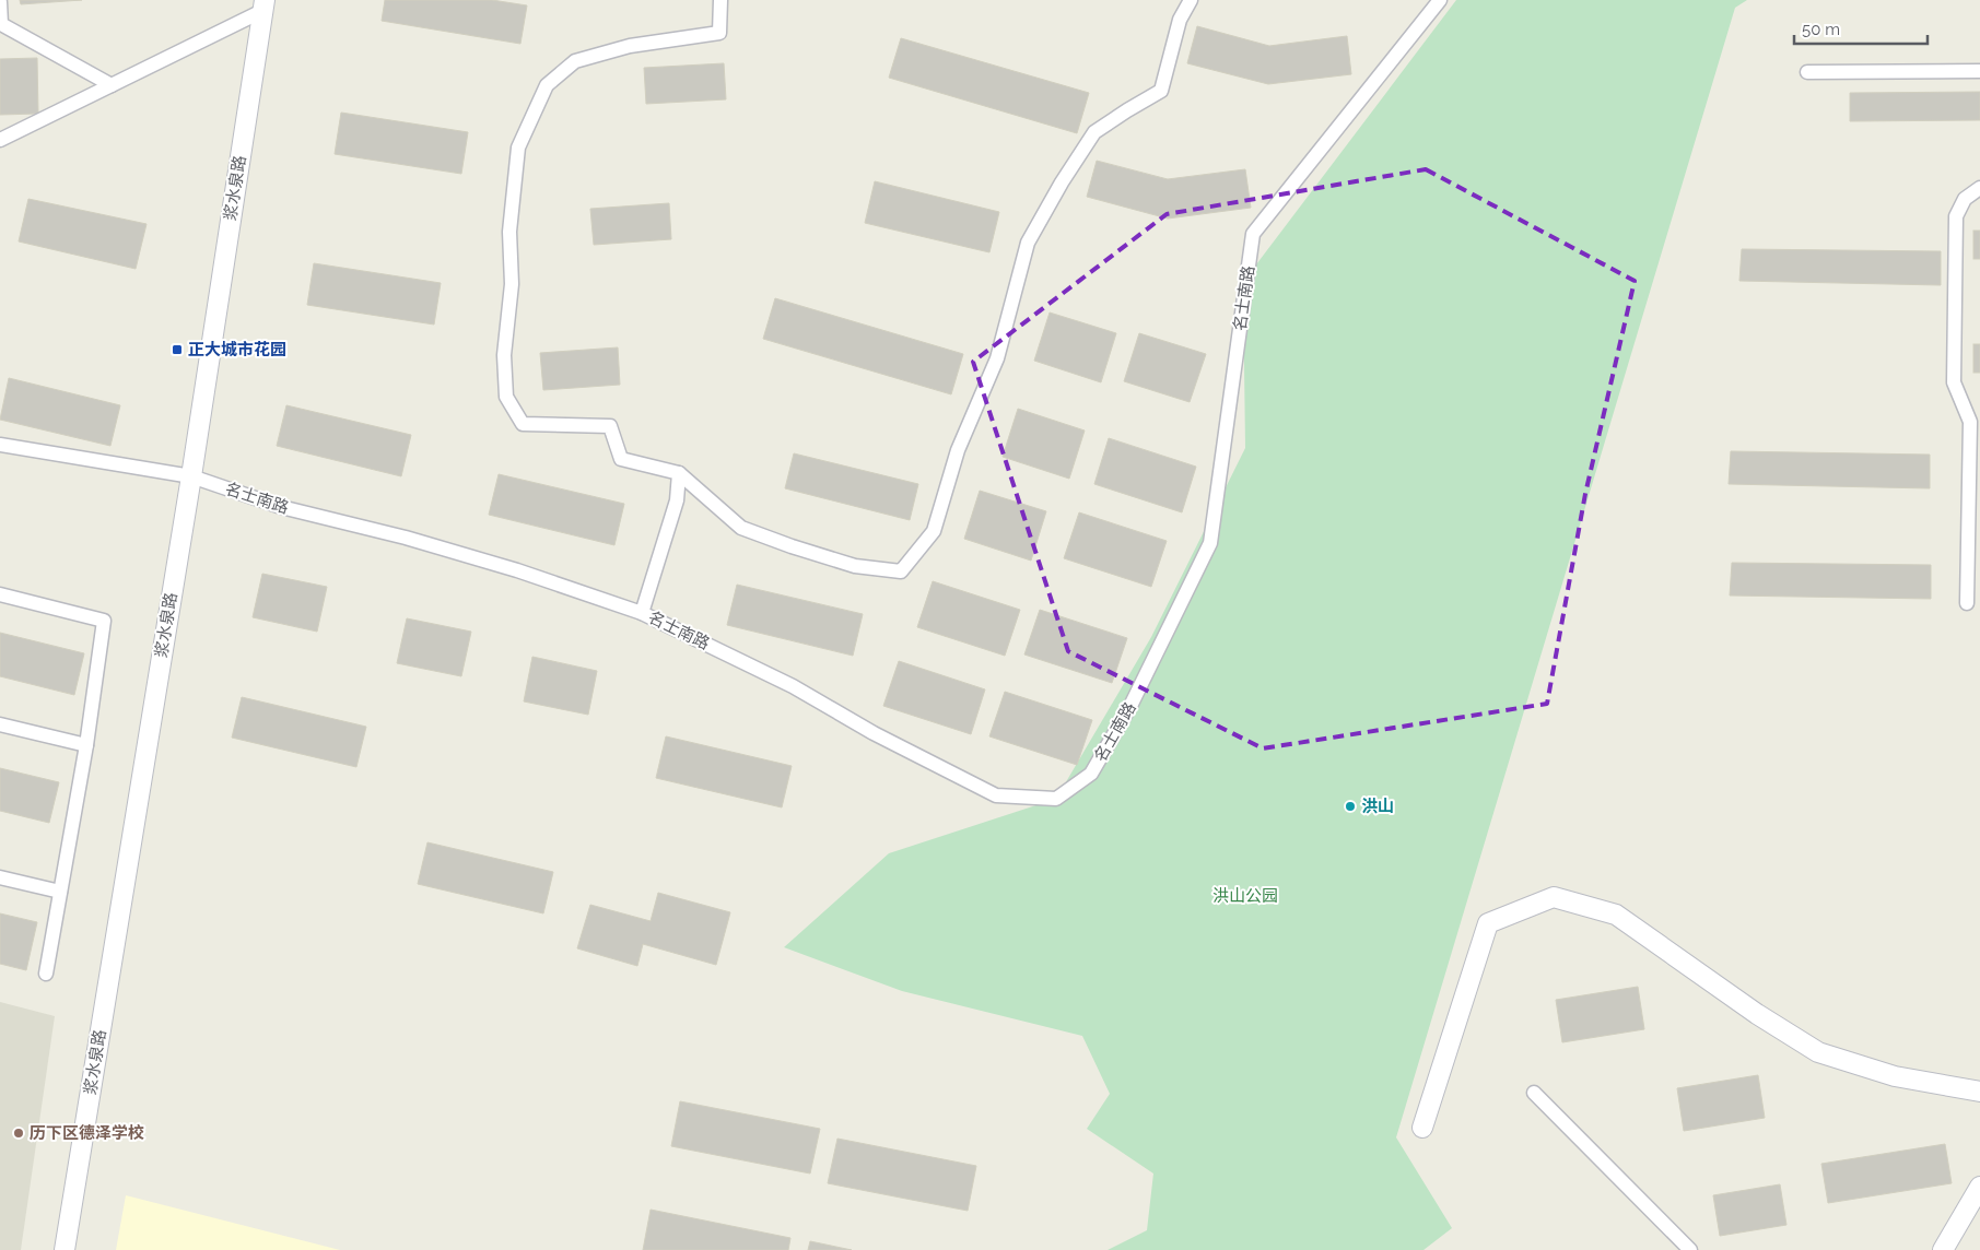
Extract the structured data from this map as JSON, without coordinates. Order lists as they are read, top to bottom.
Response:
{
  "streets": {
    "main road": ["浆水泉路"],
    "street": ["名士南路"]
  },
  "crossings": [
    ["浆水泉路", "名士南路"]
  ],
  "parks": ["洪山公园"],
  "places": {
    "transit": ["正大城市花园"],
    "other": ["洪山", "历下区德泽学校"]
  },
  "scale_bar": "50 m"
}
